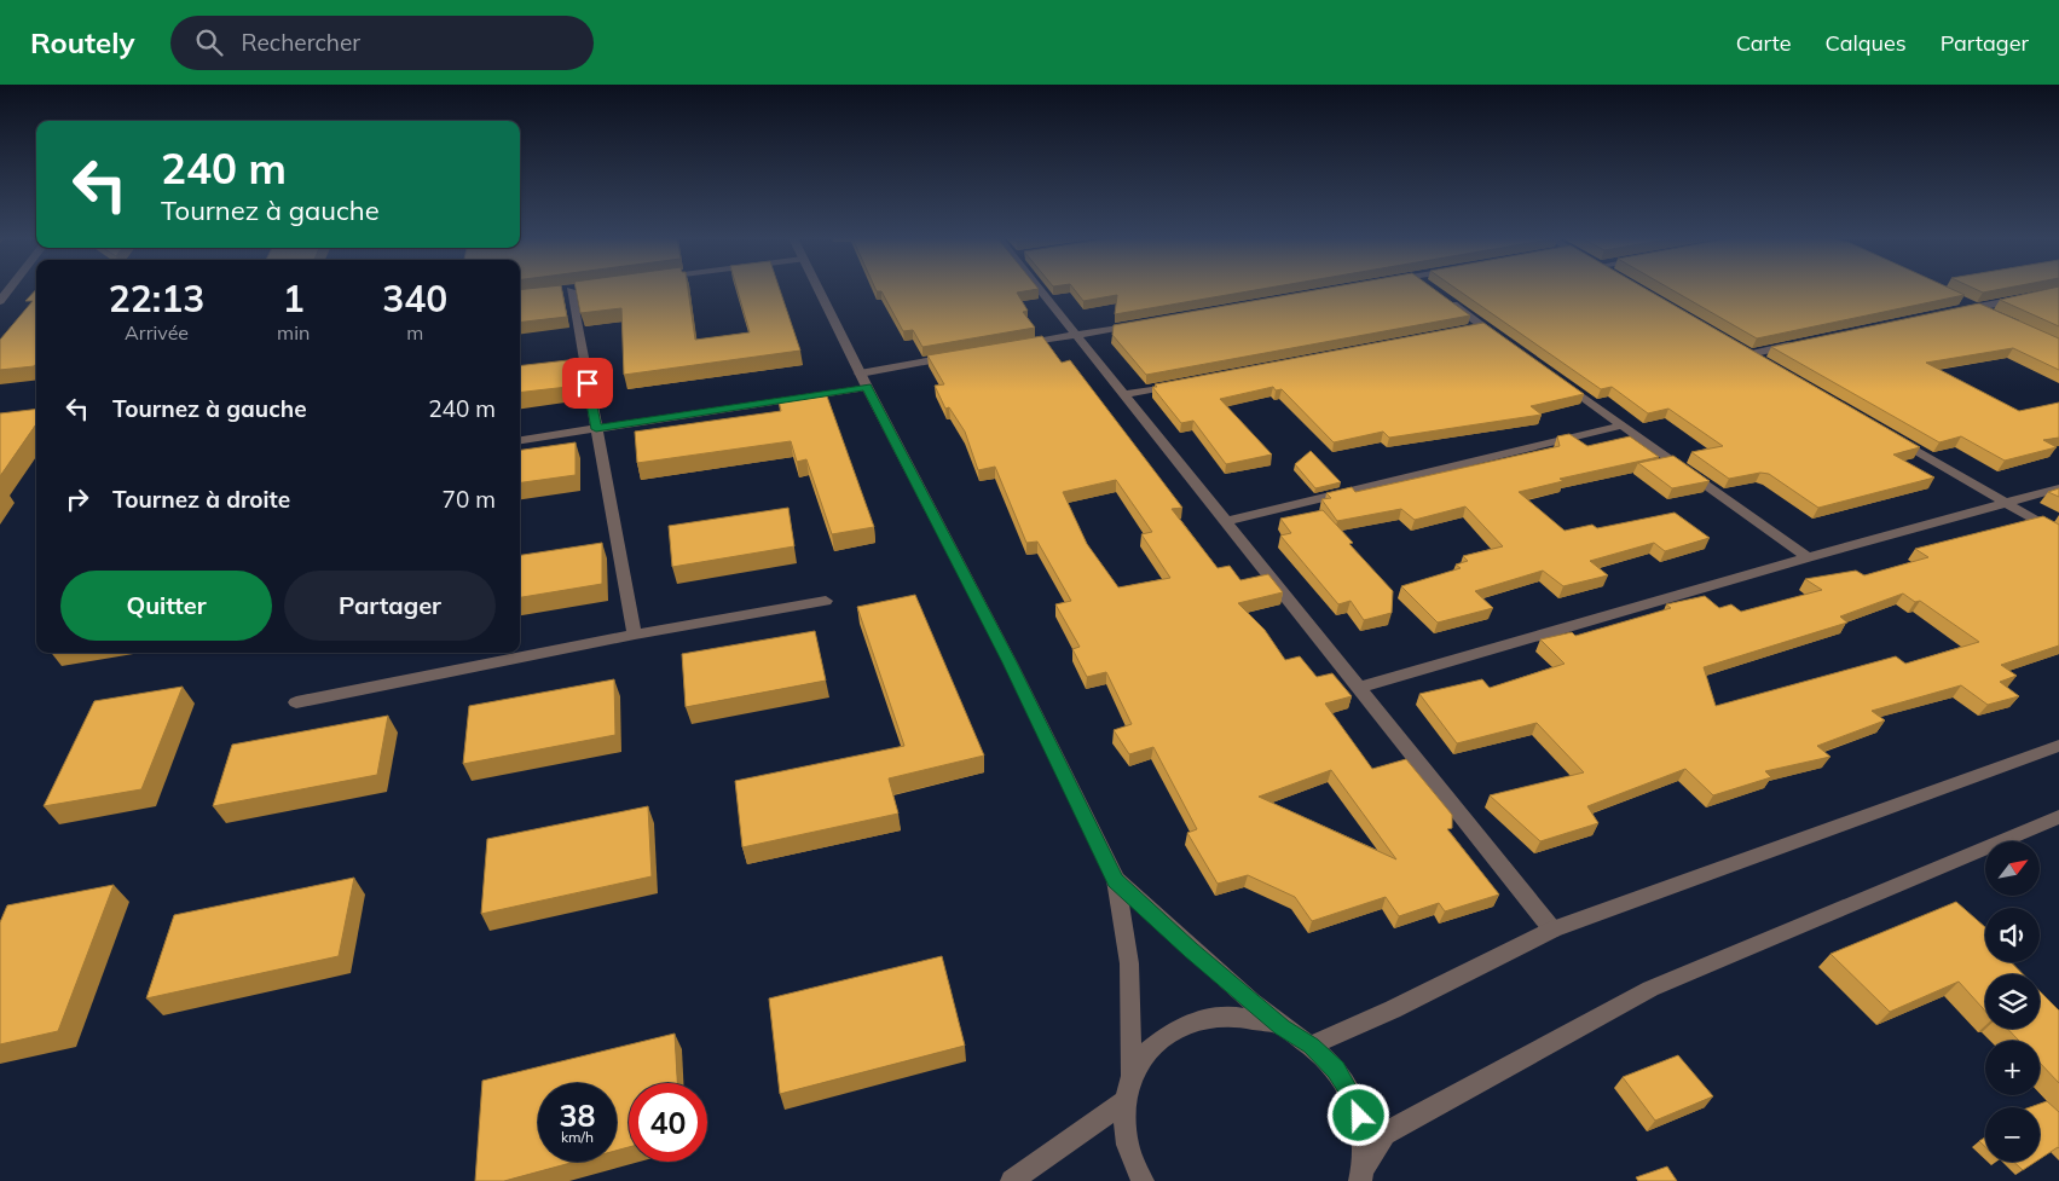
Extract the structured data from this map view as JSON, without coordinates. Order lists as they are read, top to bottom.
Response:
{
  "north": "top right",
  "page": {
    "header": "Routely",
    "search": "Rechercher",
    "nav": ["Carte", "Calques", "Partager"],
    "turn": ["240 m", "Tournez à gauche"],
    "eta": [
      "22:13",
      "Arrivée",
      "1",
      "min",
      "340",
      "m"
    ],
    "list": [
      {
        "name": "Tournez à gauche",
        "value": "240 m"
      },
      {
        "name": "Tournez à droite",
        "value": "70 m"
      }
    ],
    "buttons": ["Quitter", "Partager"],
    "map_buttons": ["+", "−"],
    "speed": "38 km/h",
    "limit": "40"
  }
}
